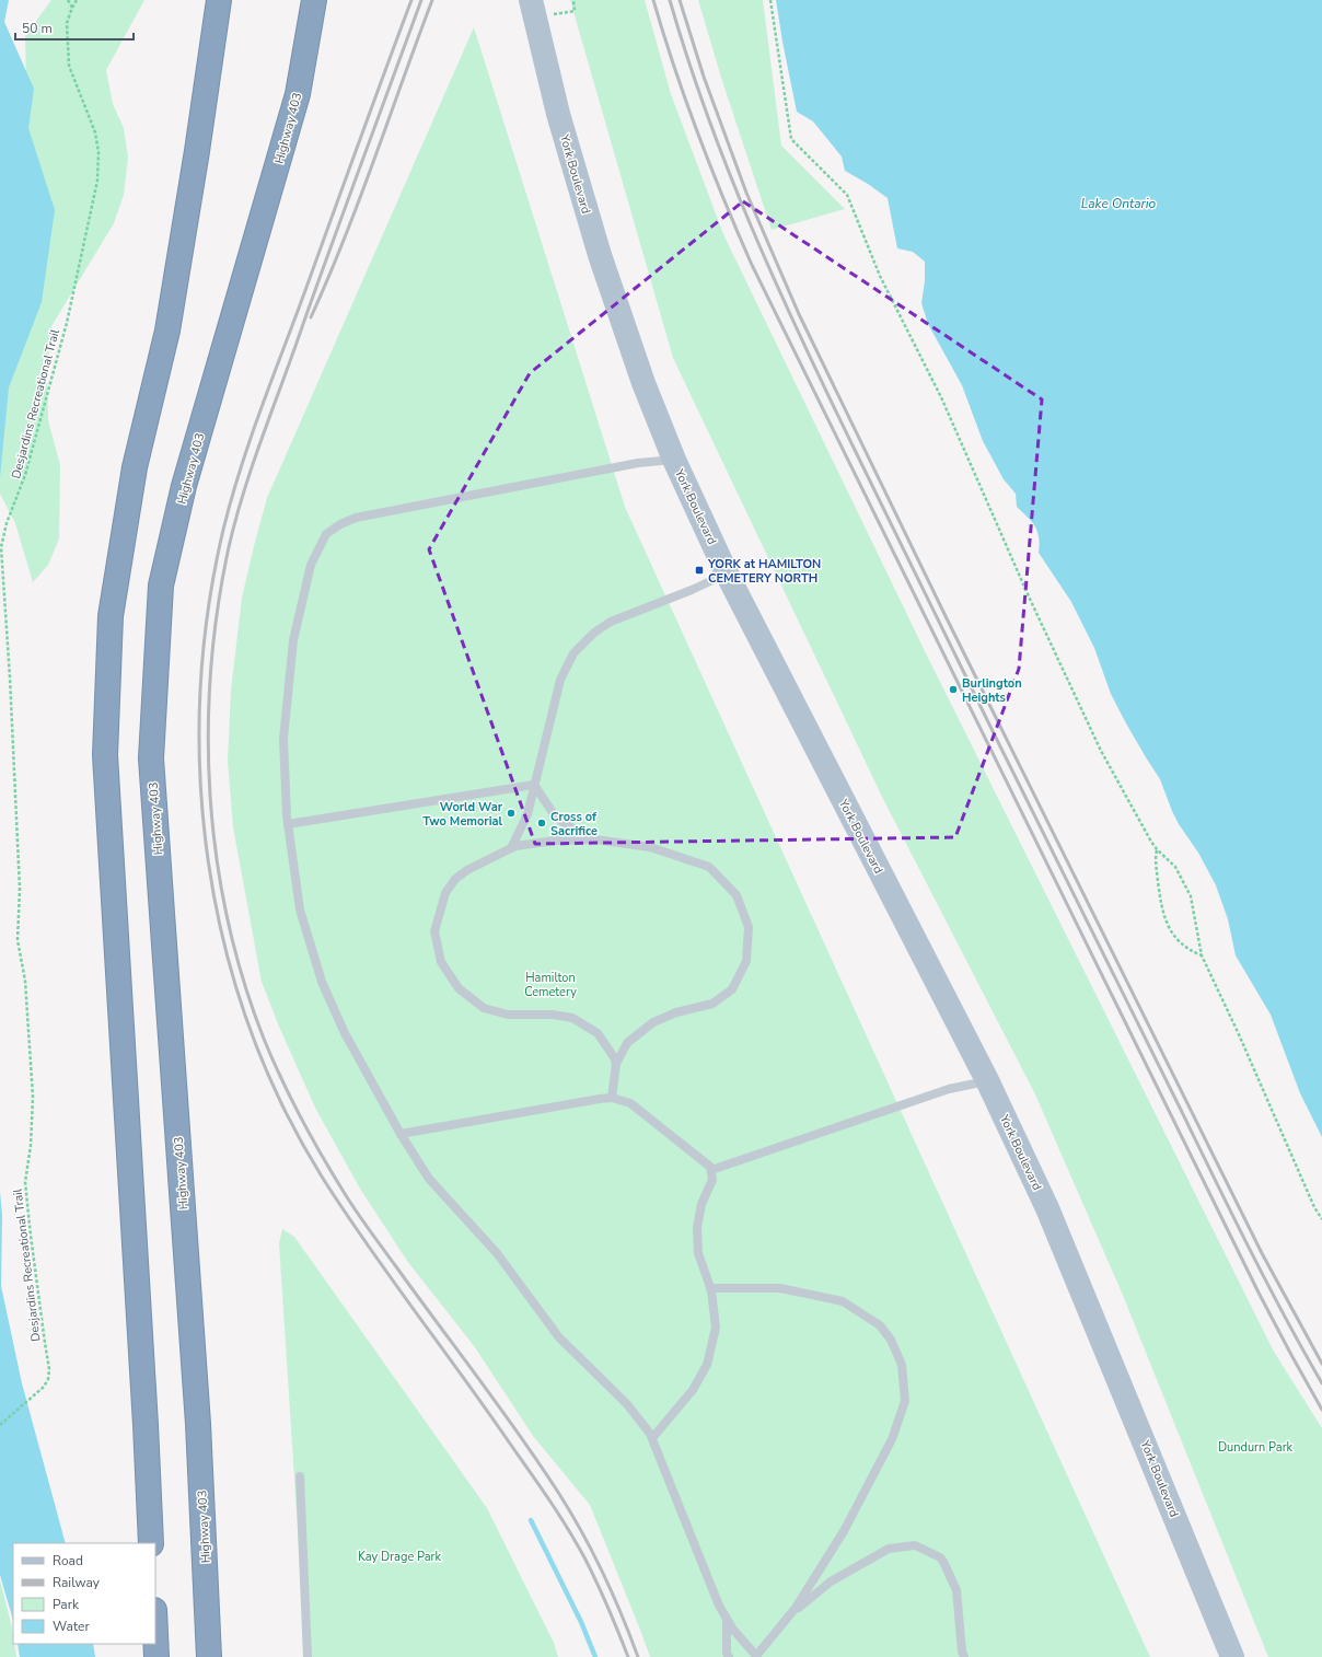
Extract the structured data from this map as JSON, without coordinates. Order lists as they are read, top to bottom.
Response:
{
  "streets": {
    "highway": ["Highway 403"],
    "main road": ["York Boulevard"],
    "path": ["Desjardins Recreational Trail"]
  },
  "water": ["Lake Ontario"],
  "parks": ["Hamilton Cemetery", "Dundurn Park", "Kay Drage Park"],
  "places": {
    "transit": ["YORK at HAMILTON CEMETERY NORTH"],
    "other": ["Burlington Heights", "World War Two Memorial", "Cross of Sacrifice"]
  },
  "legend": [
    "Road",
    "Railway",
    "Park",
    "Water"
  ],
  "scale_bar": "50 m"
}
